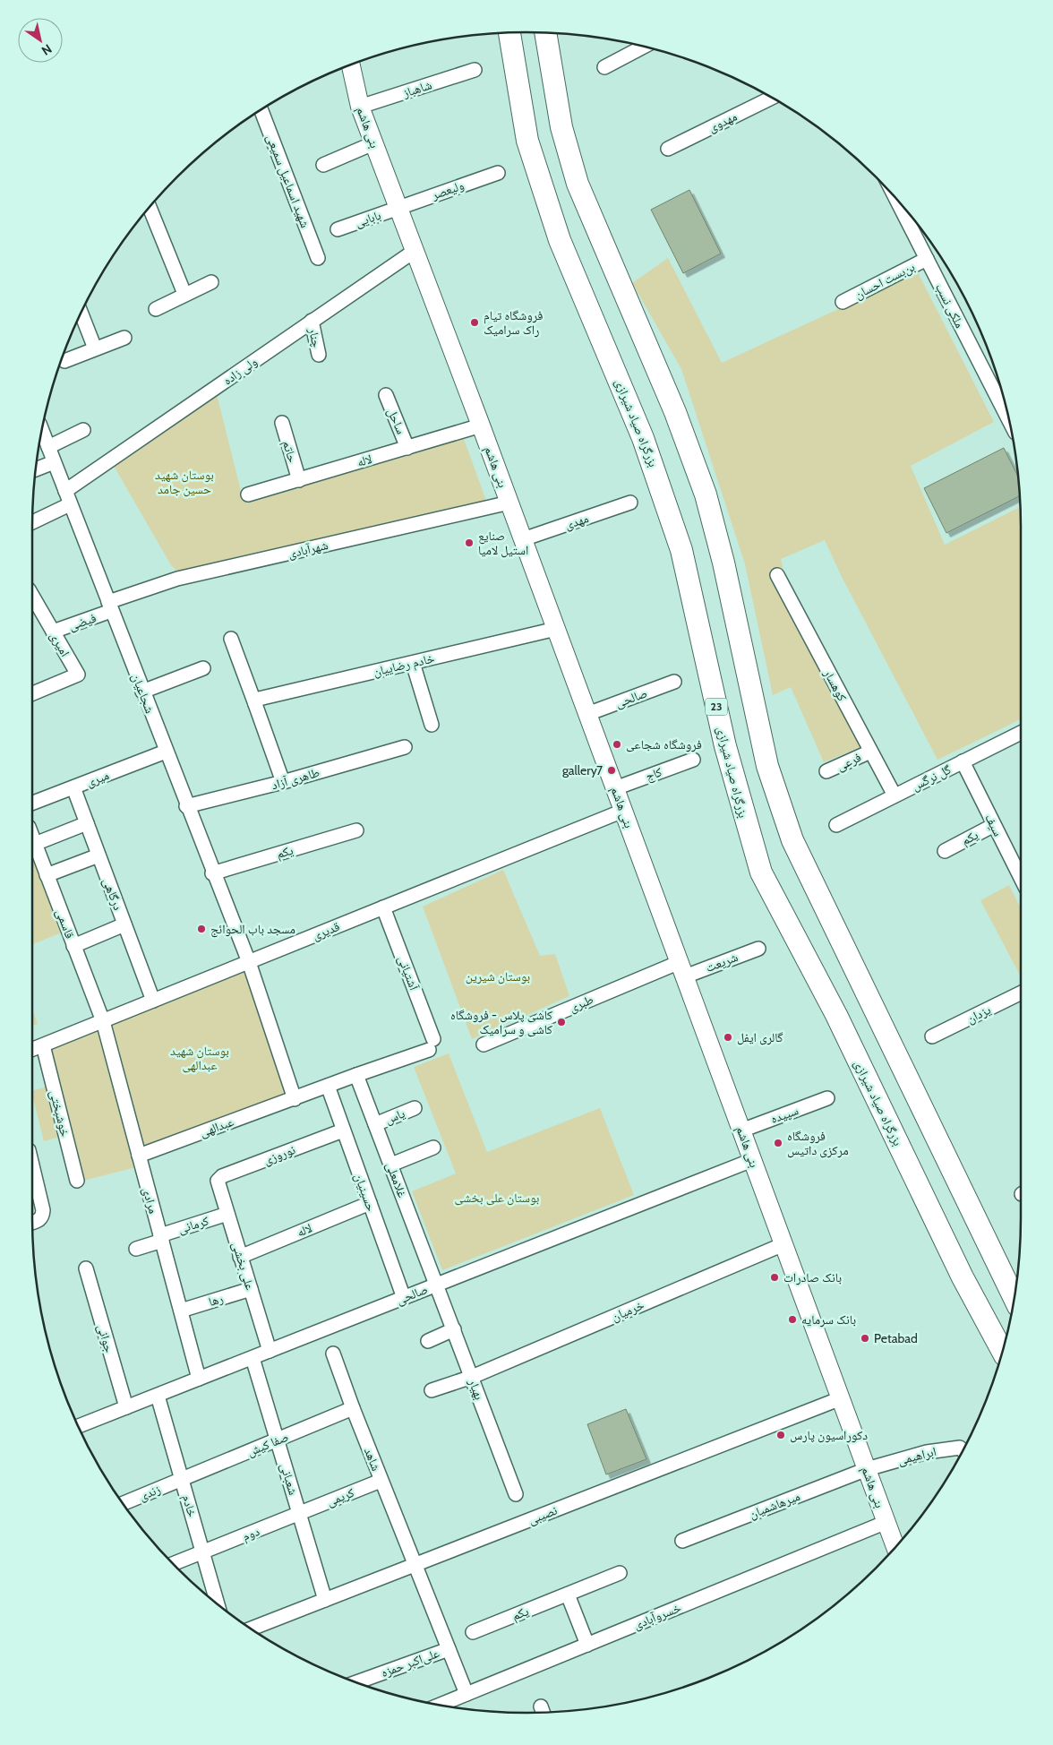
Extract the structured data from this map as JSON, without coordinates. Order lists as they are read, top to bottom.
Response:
{
  "streets": {
    "highway": ["بزرگراه صیاد شیرازی", "23"],
    "main road": ["بنی هاشم"],
    "street": [
      "شاهباز",
      "مهدوی",
      "شهید اسماعیل سمیعی",
      "ولیعصر",
      "بابایی",
      "بن‌بست احسان",
      "ملکی نسب",
      "چنار",
      "ولی زاده",
      "ساحل",
      "حاتم",
      "لاله",
      "مهدی",
      "شهرآبادی",
      "فیضی",
      "امیری",
      "خادم رضاییان",
      "کوهسار",
      "شجاعیان",
      "صالحی",
      "فرعی",
      "کاج",
      "گل نرگس",
      "میری",
      "طاهری آزاد",
      "سیف",
      "یکم",
      "درگاهی",
      "قاسمی",
      "قدیری",
      "شریعت",
      "آشتیانی",
      "طبری",
      "یزدان",
      "خوشبختی",
      "سپیده",
      "یاس",
      "عبدالهی",
      "نوروزی",
      "غلامعلی",
      "حسینیان",
      "مرادی",
      "کرمانی",
      "علی بخشی",
      "رها",
      "خرمیان",
      "جوانی",
      "بهیار",
      "صفا کیش",
      "ابراهیمی",
      "شاهد",
      "شعبانی",
      "زندی",
      "کریمی",
      "میرهاشمیان",
      "خادم",
      "نصیبی",
      "دوم",
      "خسروآبادی",
      "علی‌اکبر حمزه"
    ]
  },
  "crossings": [
    ["شاهباز", "بنی هاشم"],
    ["بنی هاشم", "ولیعصر"],
    ["بنی هاشم", "بابایی"],
    ["بنی هاشم", "ولی زاده"],
    ["بنی هاشم", "لاله"],
    ["بنی هاشم", "مهدی"],
    ["بنی هاشم", "شهرآبادی"],
    ["بنی هاشم", "خادم رضاییان"],
    ["بنی هاشم", "صالحی"],
    ["بنی هاشم", "کاج"],
    ["بنی هاشم", "قدیری"],
    ["بنی هاشم", "شریعت"],
    ["بنی هاشم", "طبری"],
    ["بنی هاشم", "سپیده"],
    ["بنی هاشم", "خرمیان"],
    ["بنی هاشم", "ابراهیمی"],
    ["بنی هاشم", "میرهاشمیان"],
    ["بنی هاشم", "نصیبی"],
    ["بنی هاشم", "خسروآبادی"],
    ["ولیعصر", "بابایی"],
    ["بن‌بست احسان", "ملکی نسب"],
    ["چنار", "ولی زاده"],
    ["ولی زاده", "شجاعیان"],
    ["ساحل", "لاله"],
    ["حاتم", "لاله"],
    ["لاله", "حسینیان"],
    ["لاله", "علی بخشی"],
    ["شهرآبادی", "فیضی"],
    ["شهرآبادی", "شجاعیان"],
    ["فیضی", "امیری"],
    ["فیضی", "شجاعیان"],
    ["کوهسار", "فرعی"],
    ["کوهسار", "گل نرگس"],
    ["شجاعیان", "میری"],
    ["شجاعیان", "طاهری آزاد"],
    ["شجاعیان", "یکم"],
    ["شجاعیان", "قدیری"],
    ["صالحی", "غلامعلی"],
    ["صالحی", "حسینیان"],
    ["صالحی", "مرادی"],
    ["صالحی", "علی بخشی"],
    ["صالحی", "جوانی"],
    ["صالحی", "بهیار"],
    ["صالحی", "شعبانی"],
    ["صالحی", "خادم"],
    ["گل نرگس", "سیف"],
    ["میری", "درگاهی"],
    ["سیف", "یکم"],
    ["درگاهی", "قدیری"],
    ["قاسمی", "قدیری"],
    ["قاسمی", "مرادی"],
    ["قدیری", "آشتیانی"],
    ["قدیری", "خوشبختی"],
    ["قدیری", "مرادی"],
    ["شریعت", "طبری"],
    ["آشتیانی", "عبدالهی"],
    ["یاس", "غلامعلی"],
    ["عبدالهی", "غلامعلی"],
    ["عبدالهی", "حسینیان"],
    ["عبدالهی", "مرادی"],
    ["نوروزی", "حسینیان"],
    ["نوروزی", "علی بخشی"],
    ["غلامعلی", "بهیار"],
    ["مرادی", "کرمانی"],
    ["مرادی", "رها"],
    ["کرمانی", "علی بخشی"],
    ["علی بخشی", "رها"],
    ["خرمیان", "بهیار"],
    ["صفا کیش", "شاهد"],
    ["صفا کیش", "شعبانی"],
    ["صفا کیش", "زندی"],
    ["صفا کیش", "خادم"],
    ["ابراهیمی", "میرهاشمیان"],
    ["شاهد", "کریمی"],
    ["شاهد", "نصیبی"],
    ["شاهد", "خسروآبادی"],
    ["شاهد", "علی‌اکبر حمزه"],
    ["شعبانی", "کریمی"],
    ["شعبانی", "نصیبی"],
    ["شعبانی", "دوم"],
    ["زندی", "خادم"],
    ["کریمی", "دوم"],
    ["خادم", "دوم"]
  ],
  "parks": [
    "بوستان شهید حسین جامد",
    "بوستان شیرین",
    "بوستان شهید عبدالهی",
    "بوستان علی بخشی"
  ],
  "places": [
    "فروشگاه تیام راک سرامیک",
    "صنایع استیل لامیا",
    "فروشگاه شجاعی",
    "gallery7",
    "مسجد باب الحوائج",
    "کاشی پلاس - فروشگاه کاشی و سرامیک",
    "گالری ایفل",
    "فروشگاه مرکزی داتیس",
    "بانک صادرات",
    "بانک سرمایه",
    "Petabad",
    "دکوراسیون پارس"
  ],
  "north": "bottom right"
}
